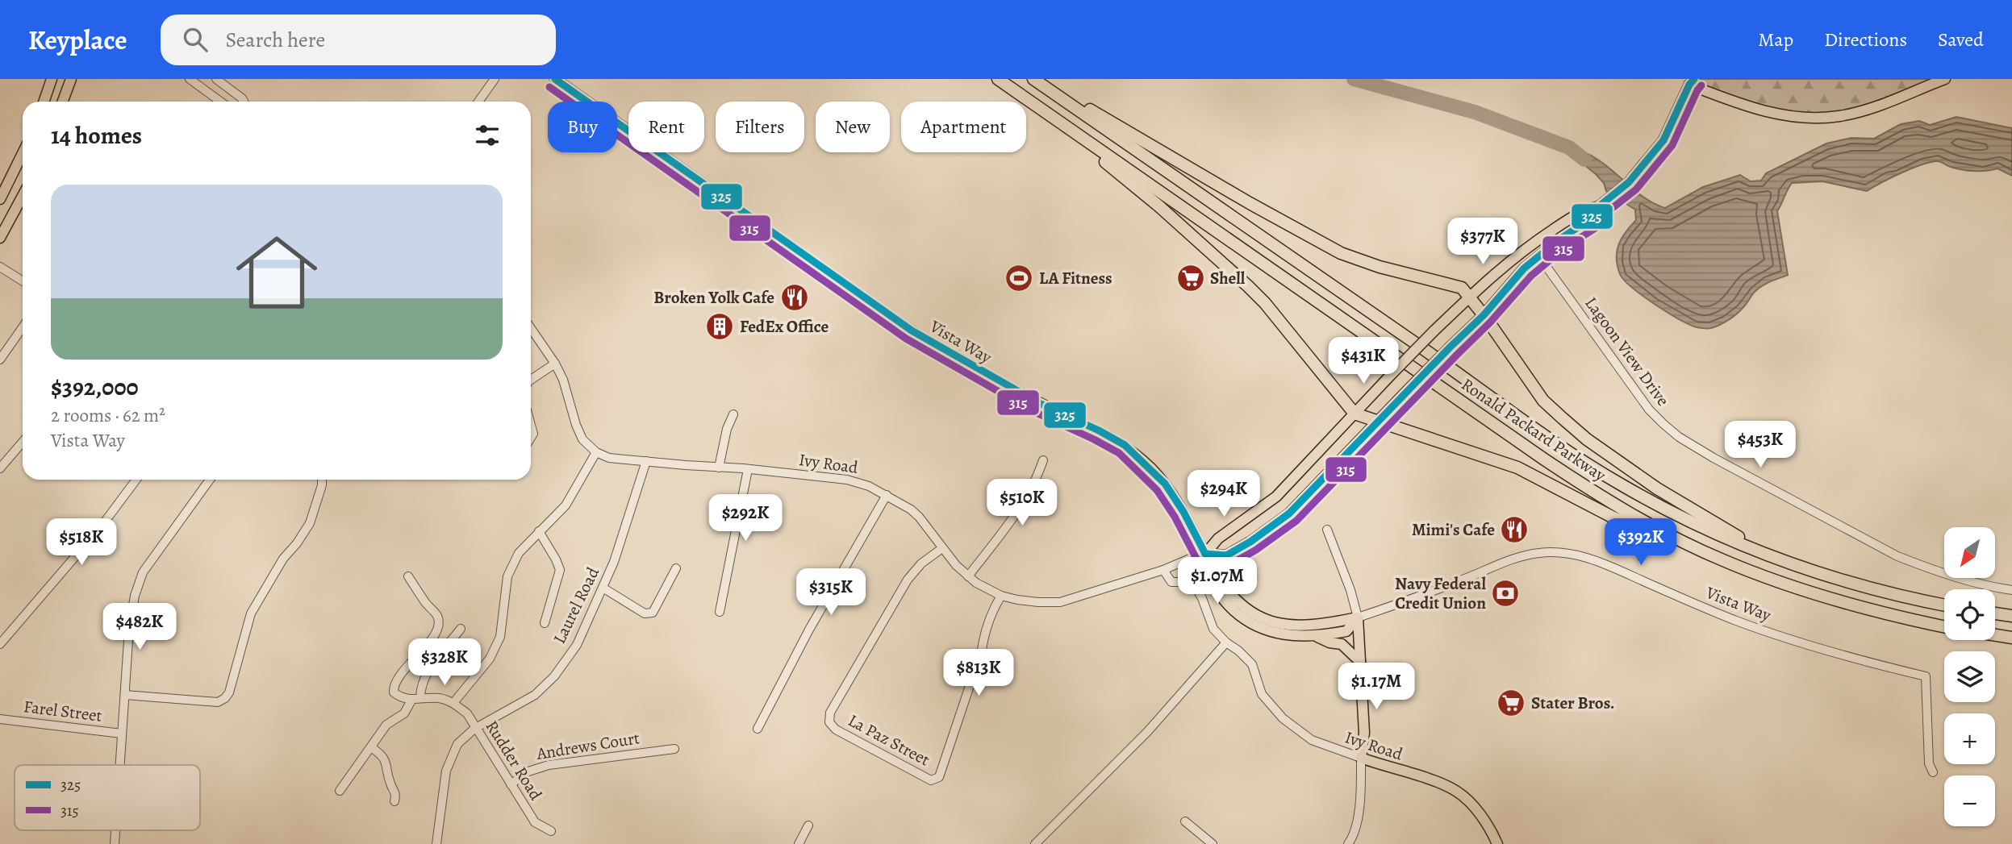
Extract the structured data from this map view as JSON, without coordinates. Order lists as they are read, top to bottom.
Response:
{
  "streets": {
    "highway": ["Ronald Packard Parkway"],
    "main road": ["Vista Way", "Ivy Road"],
    "street": [
      "Lagoon View Drive",
      "Laurel Road",
      "Farel Street",
      "La Paz Street",
      "Andrews Court",
      "Rudder Road"
    ]
  },
  "crossings": [
    ["Vista Way", "Ivy Road"],
    ["Ivy Road", "Laurel Road"],
    ["Ivy Road", "La Paz Street"],
    ["Laurel Road", "Rudder Road"],
    ["Andrews Court", "Rudder Road"]
  ],
  "places": {
    "sports": ["LA Fitness"],
    "supermarket": ["Shell", "Stater Bros."],
    "restaurant": ["Broken Yolk Cafe", "Mimi's Cafe"],
    "building": ["FedEx Office"],
    "bank": ["Navy Federal Credit Union"]
  },
  "lines": ["transit line 325", "transit line 315"],
  "legend": ["325", "315"],
  "north": "bottom left",
  "page": {
    "header": "Keyplace",
    "search": "Search here",
    "nav": ["Map", "Directions", "Saved"],
    "chip": [
      "Buy",
      "Rent",
      "Filters",
      "New",
      "Apartment"
    ],
    "heading": "14 homes",
    "list": [
      {
        "name": "$392,000",
        "note": "2 rooms · 62 m² · Vista Way"
      }
    ],
    "price": [
      "$377K",
      "$431K",
      "$453K",
      "$294K",
      "$510K",
      "$292K",
      "$518K",
      "$392K",
      "$1.07M",
      "$315K",
      "$482K",
      "$328K",
      "$813K",
      "$1.17M"
    ],
    "map_buttons": ["+", "−"]
  }
}
